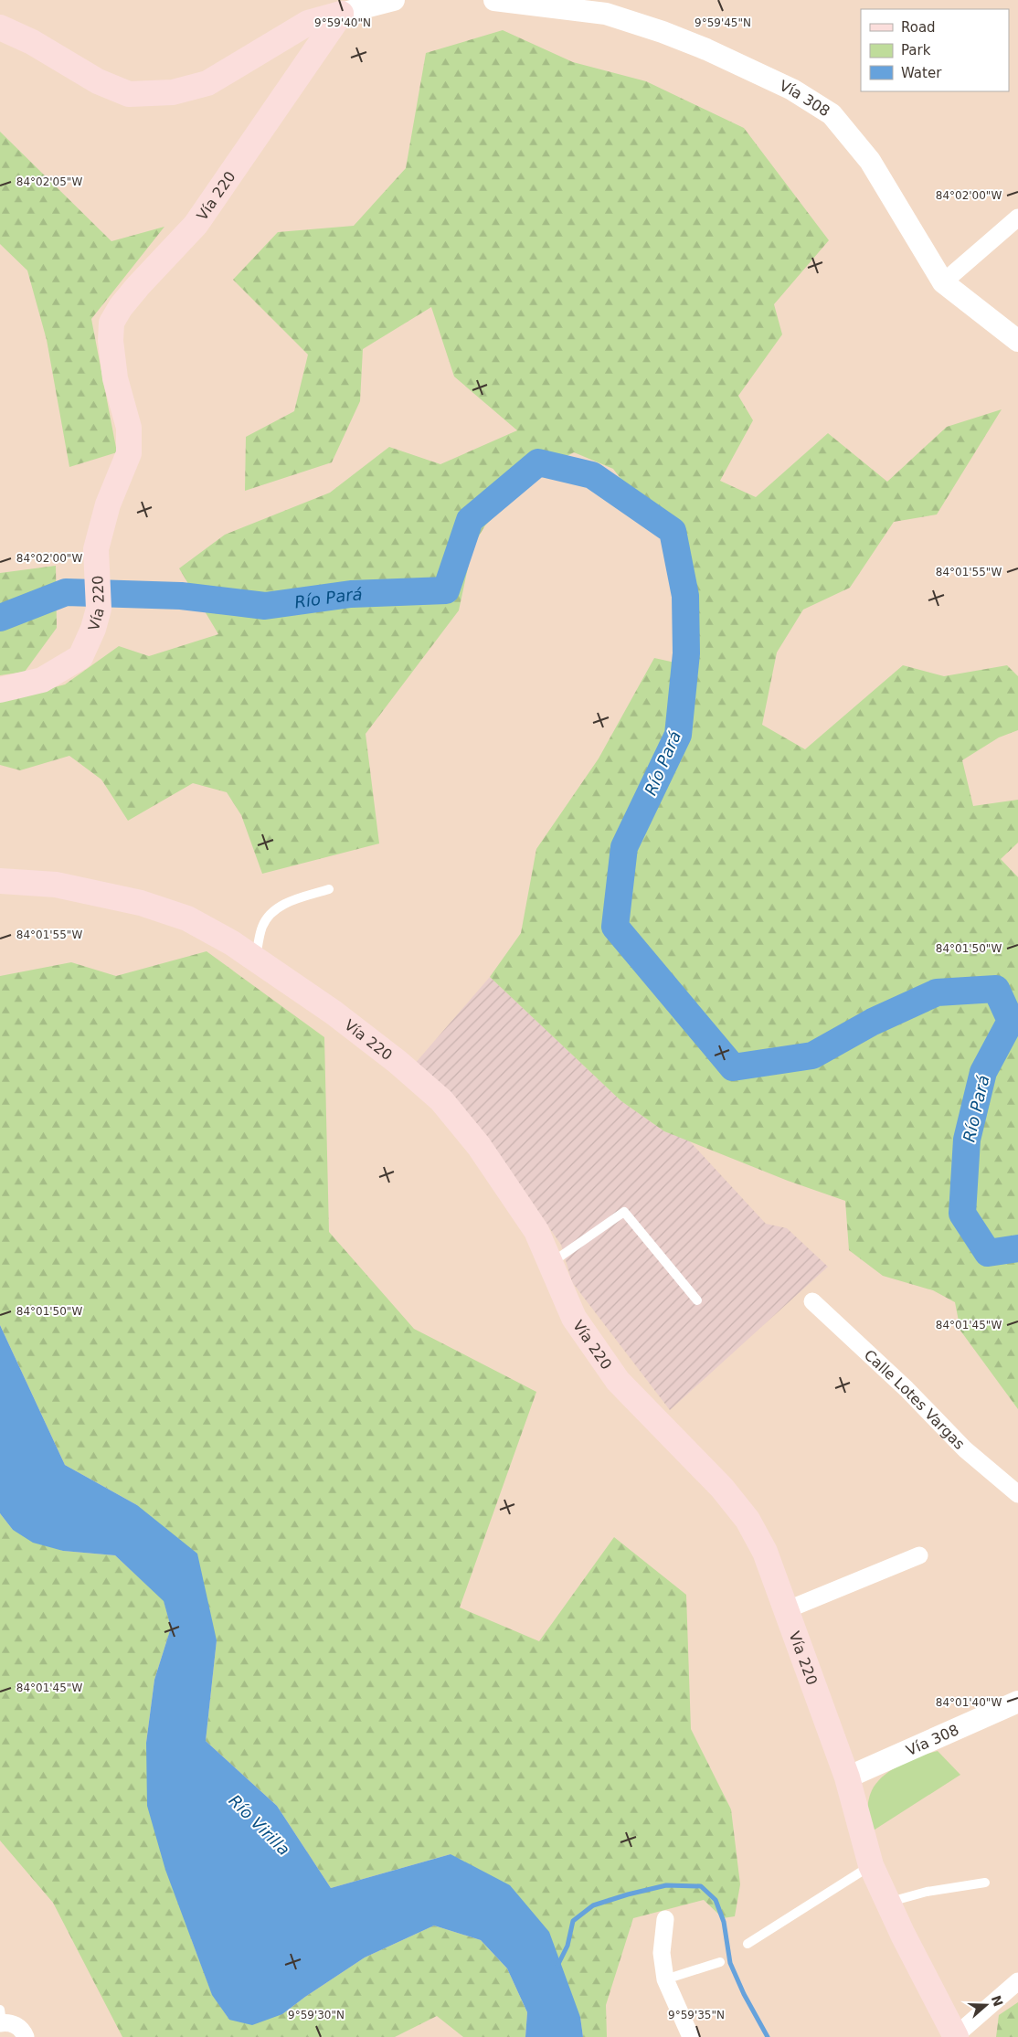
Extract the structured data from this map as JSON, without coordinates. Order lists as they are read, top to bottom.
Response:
{
  "streets": {
    "main road": ["Vía 220"],
    "street": ["Vía 308", "Calle Lotes Vargas"]
  },
  "crossings": [
    ["Vía 308", "Vía 220"]
  ],
  "water": ["Río Pará", "Río Virilla"],
  "legend": ["Road", "Park", "Water"],
  "north": "right",
  "coordinates": [
    "9°59'40\"N",
    "9°59'45\"N",
    "84°02'05\"W",
    "84°02'00\"W",
    "84°01'55\"W",
    "84°01'50\"W",
    "84°01'45\"W",
    "84°01'40\"W",
    "9°59'30\"N",
    "9°59'35\"N"
  ]
}
